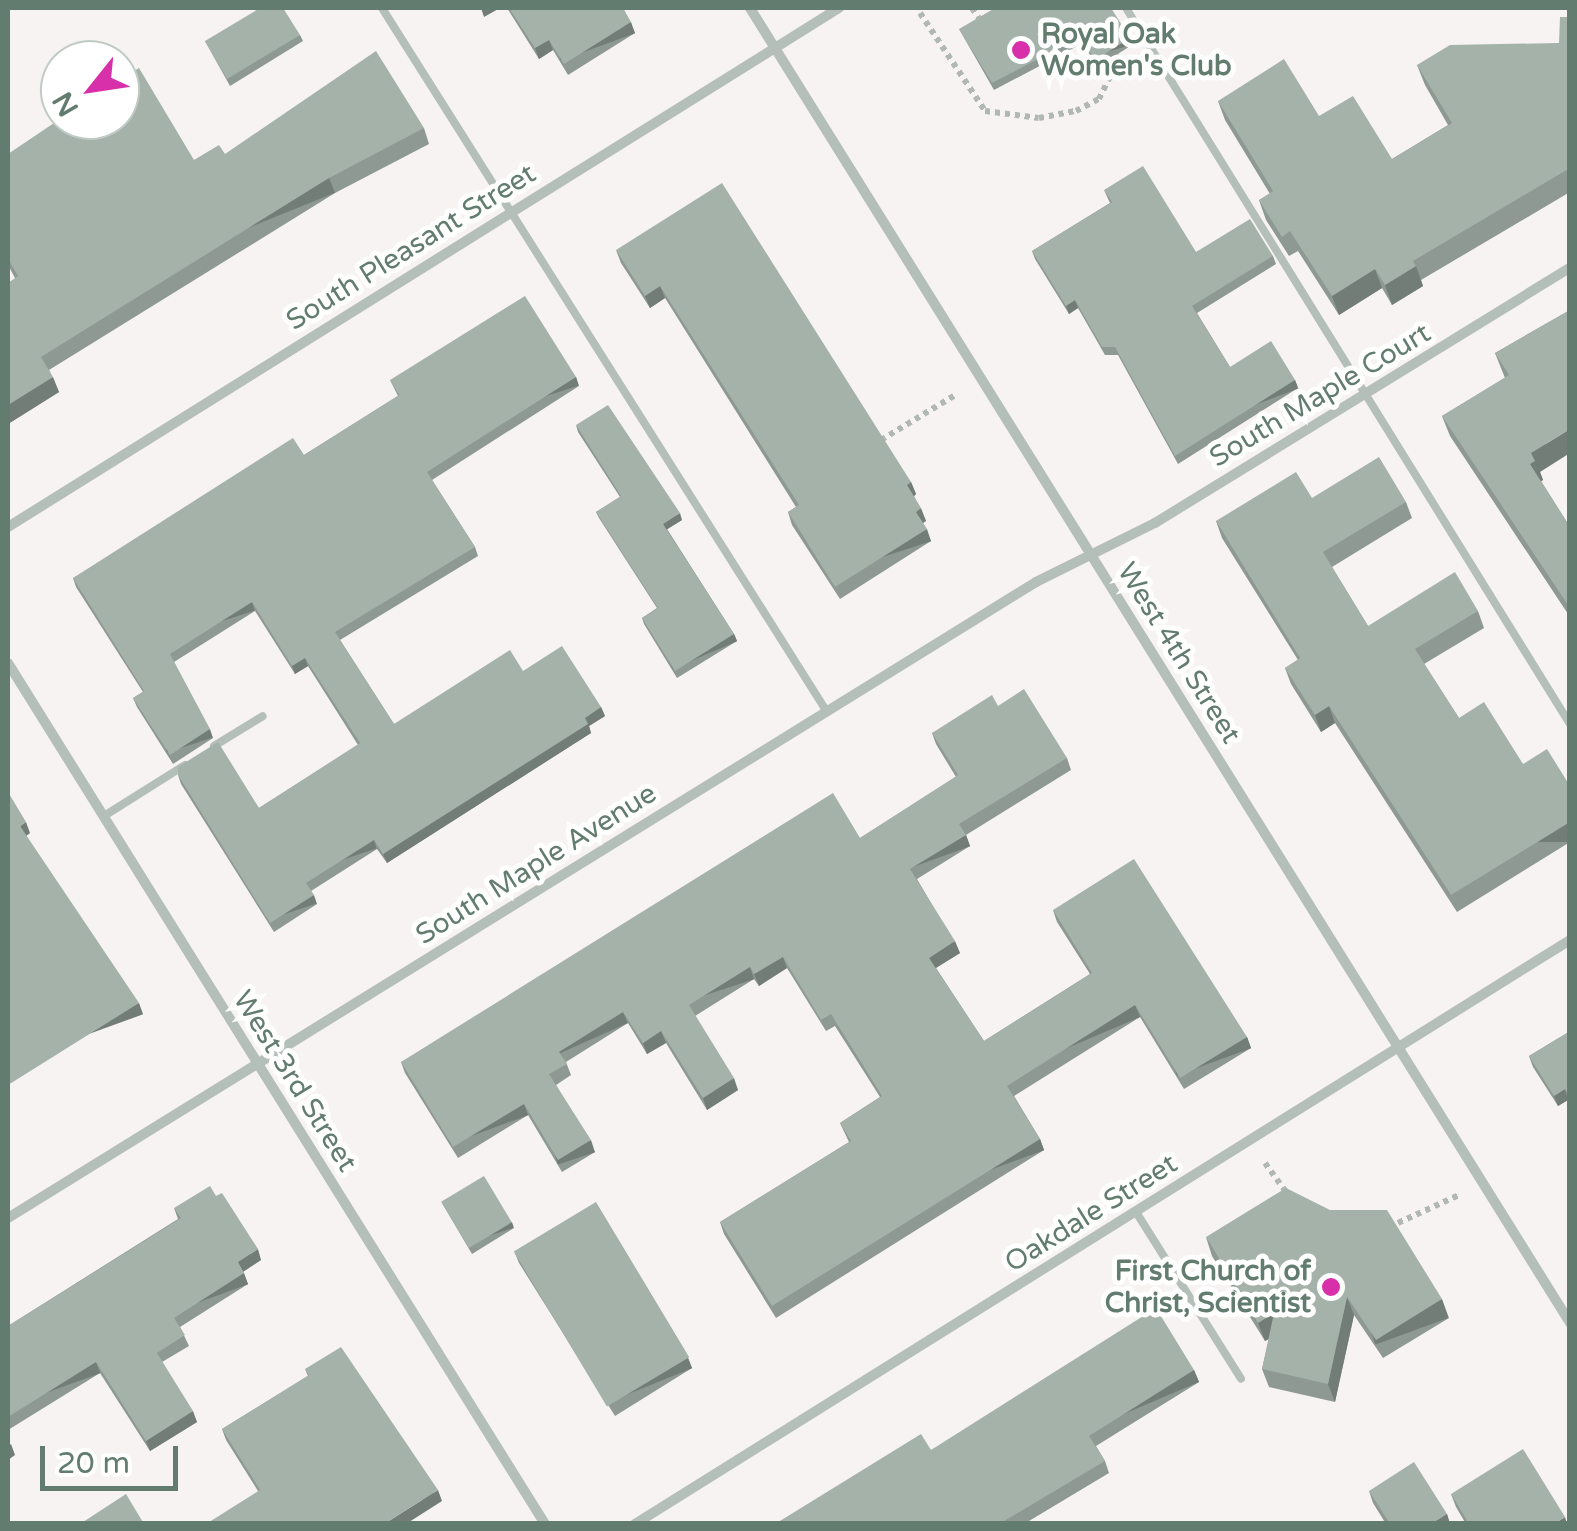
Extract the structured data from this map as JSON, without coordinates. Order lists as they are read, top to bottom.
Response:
{
  "streets": {
    "street": [
      "South Pleasant Street",
      "South Maple Court",
      "West 4th Street",
      "South Maple Avenue",
      "West 3rd Street",
      "Oakdale Street"
    ]
  },
  "crossings": [
    ["South Pleasant Street", "West 4th Street"],
    ["South Maple Court", "West 4th Street"],
    ["South Maple Court", "South Maple Avenue"],
    ["West 4th Street", "South Maple Avenue"],
    ["West 4th Street", "Oakdale Street"],
    ["South Maple Avenue", "West 3rd Street"]
  ],
  "places": ["Royal Oak Women's Club", "First Church of Christ, Scientist"],
  "scale_bar": "20 m",
  "north": "bottom left"
}
